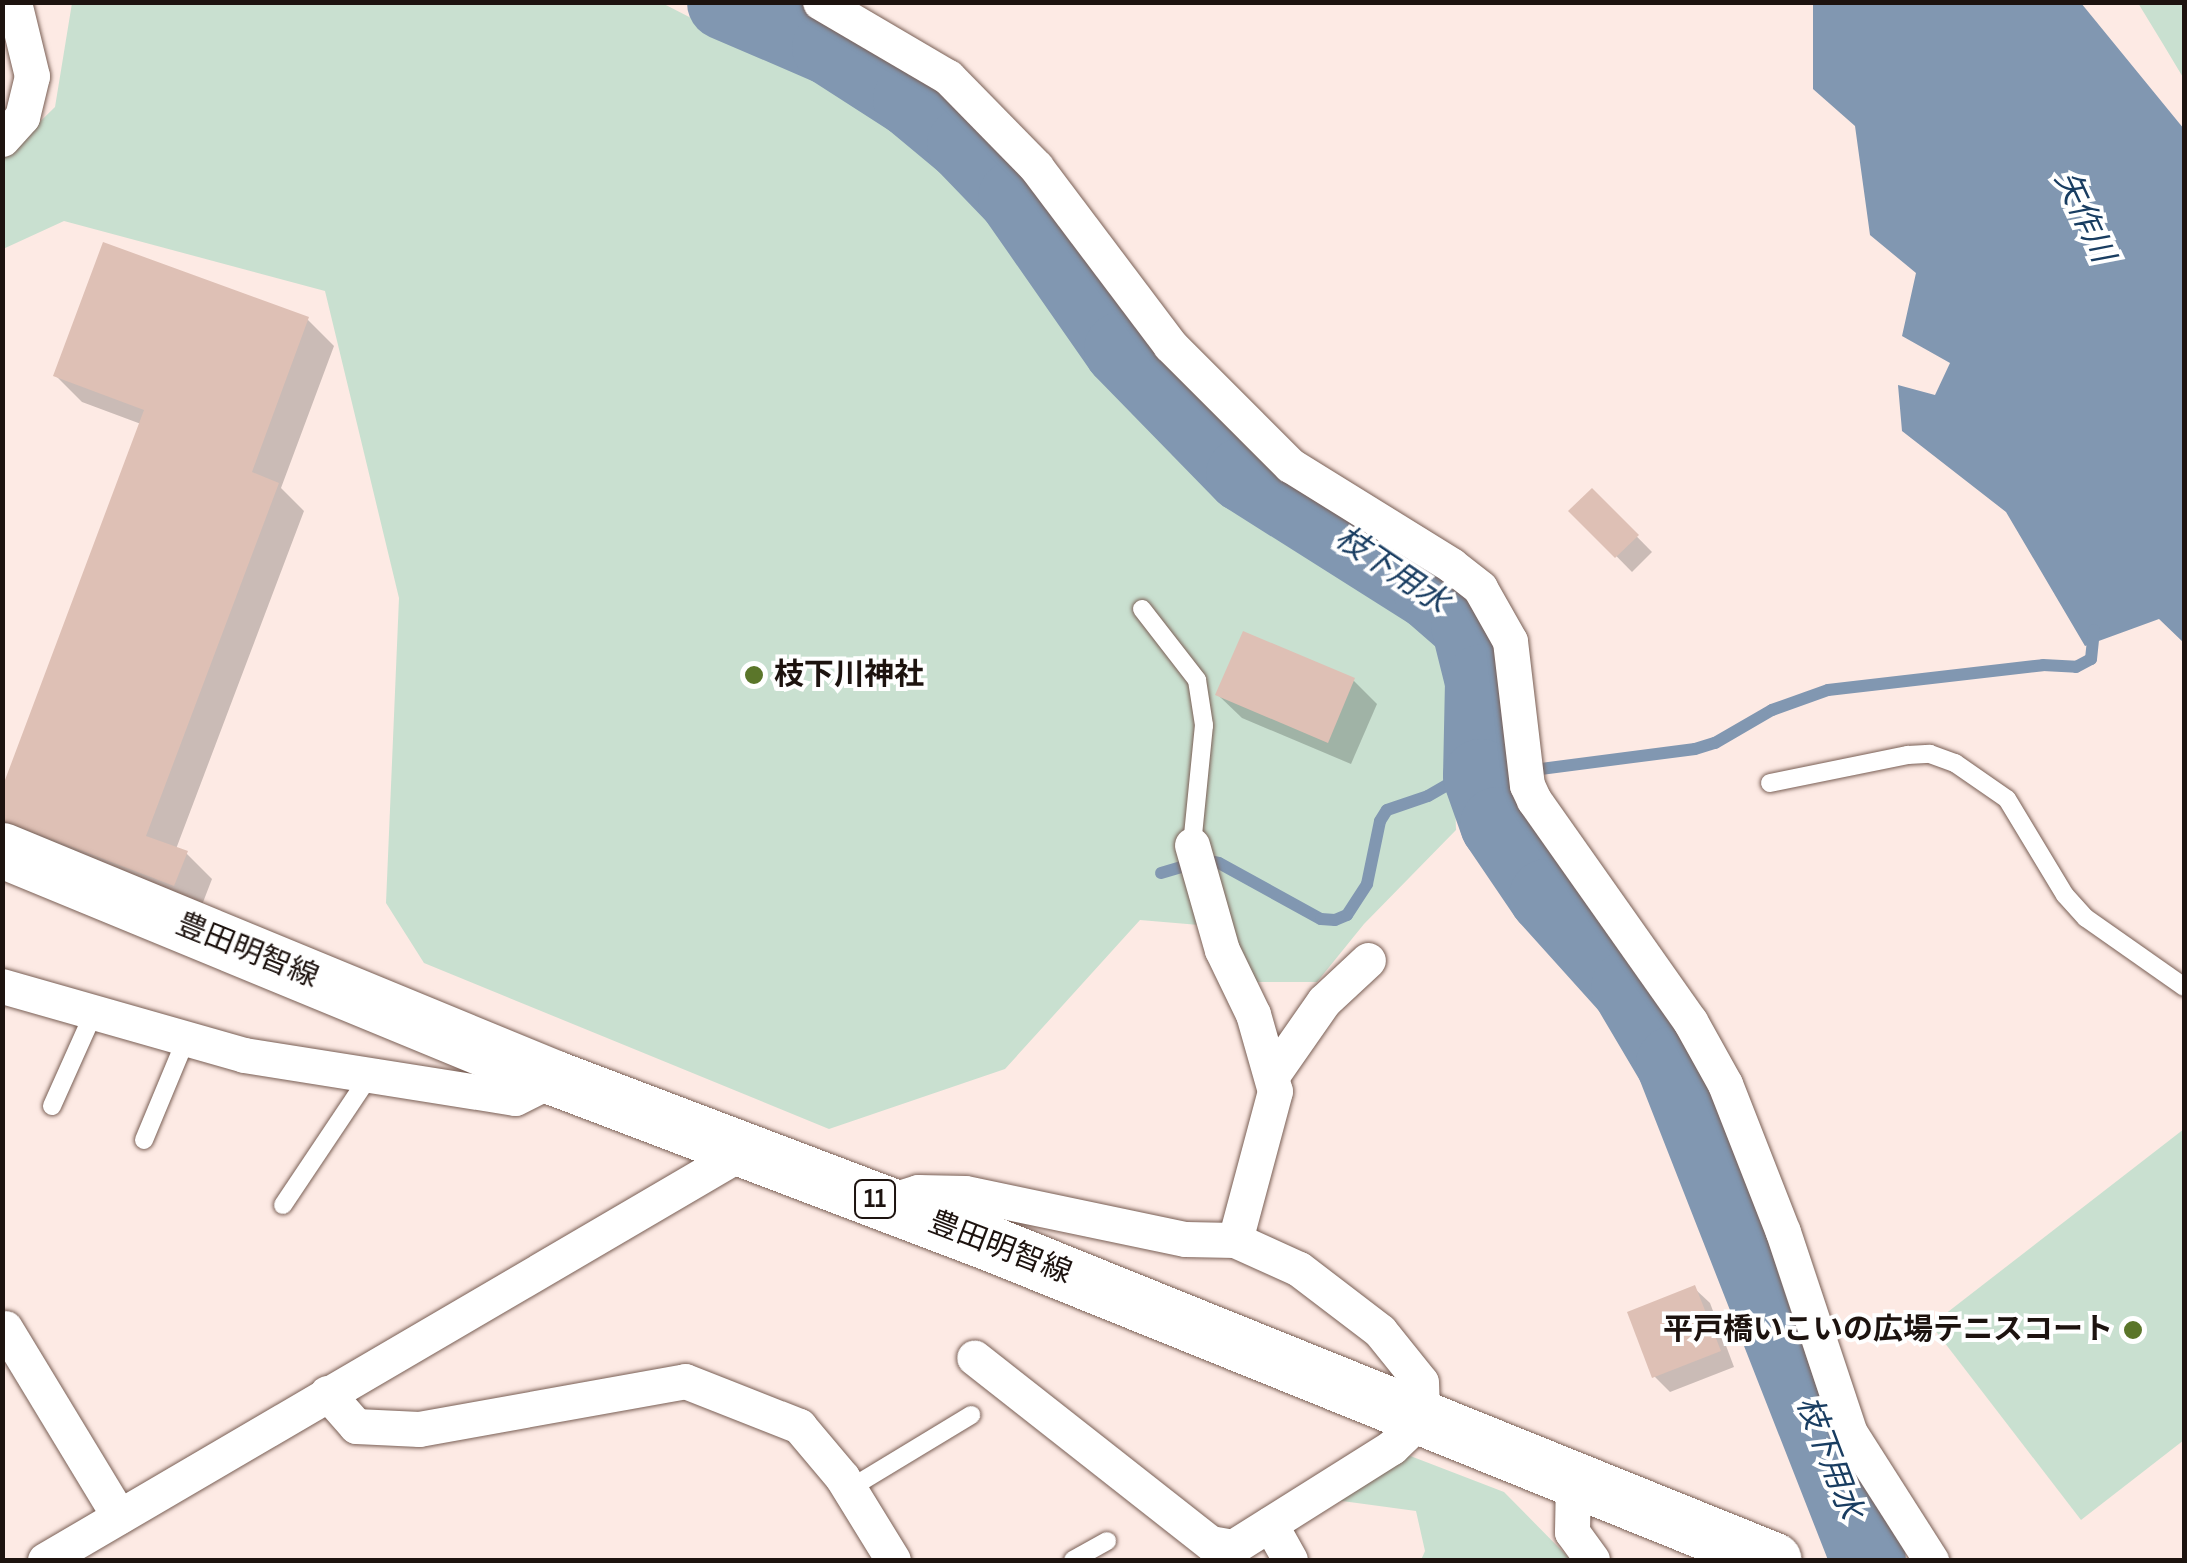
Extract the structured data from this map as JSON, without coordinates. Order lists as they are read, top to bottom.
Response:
{
  "streets": {
    "main road": ["豊田明智線", "11"]
  },
  "water": ["矢作川", "枝下用水"],
  "places": ["枝下川神社", "平戸橋いこいの広場テニスコート"]
}
